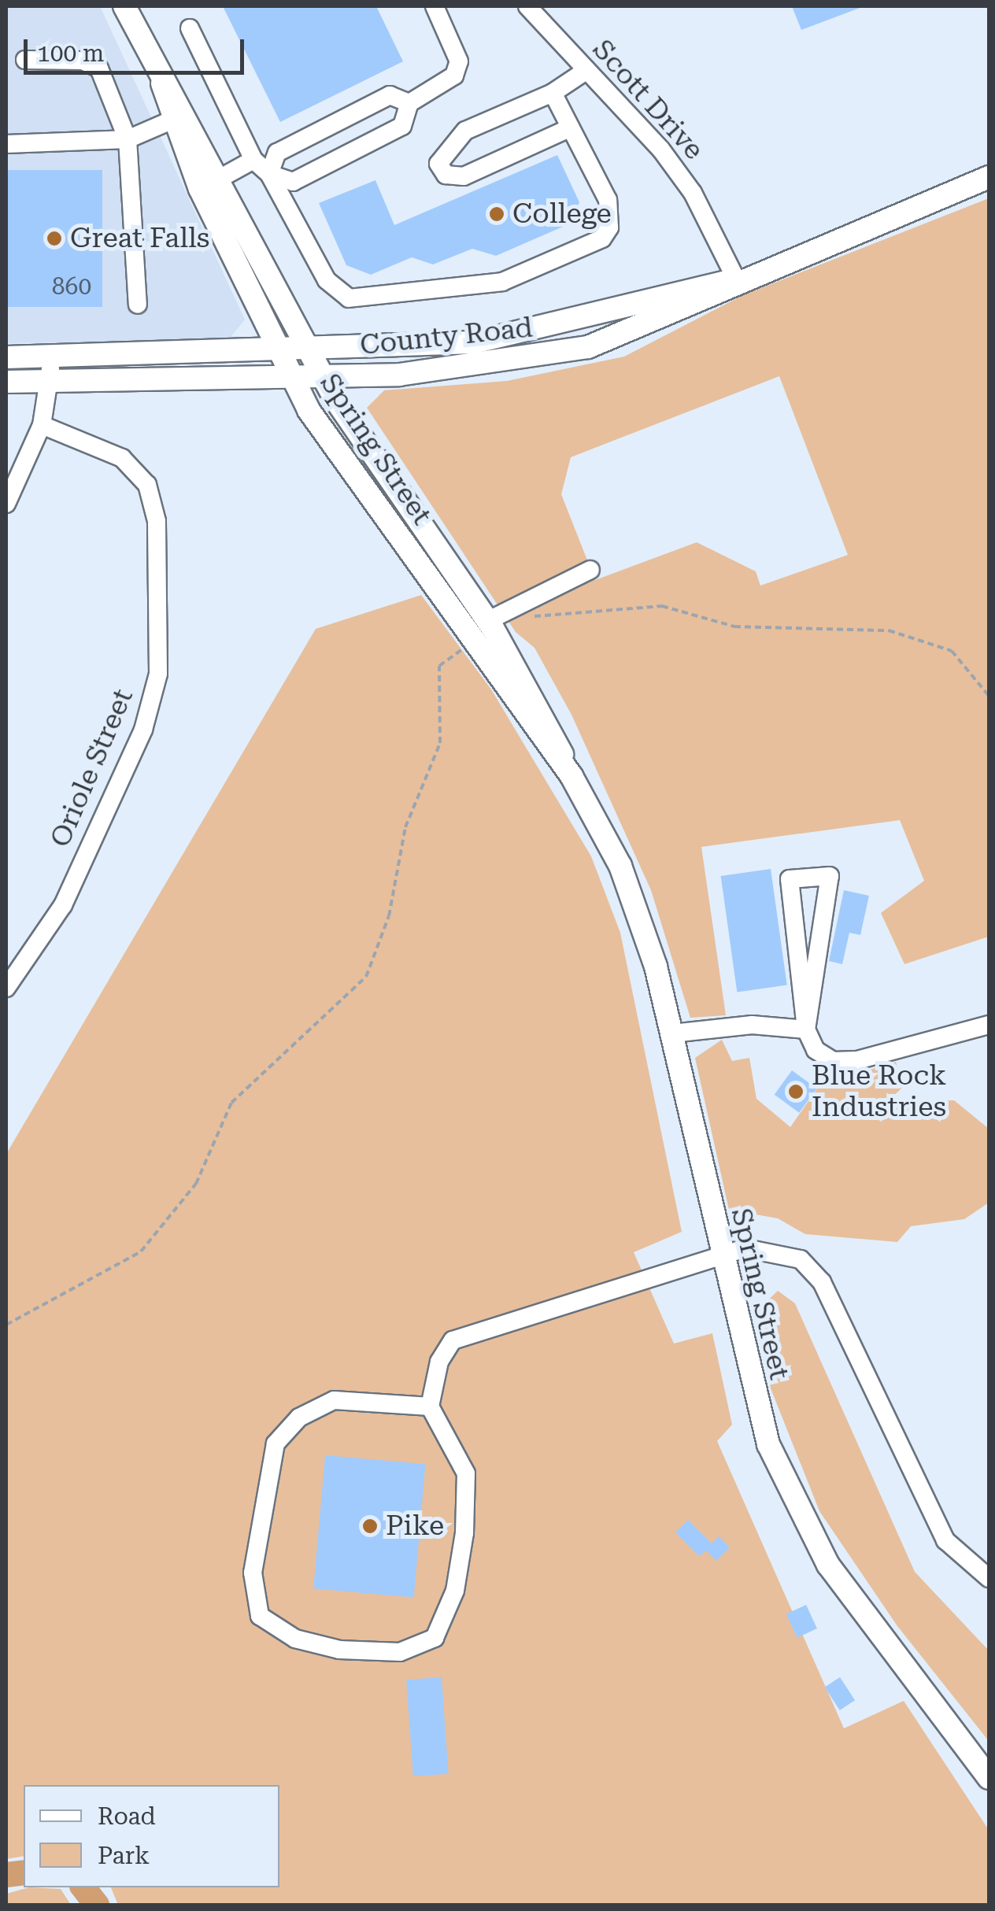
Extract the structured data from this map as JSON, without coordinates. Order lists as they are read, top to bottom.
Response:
{
  "streets": {
    "main road": ["County Road", "Spring Street"],
    "street": ["Scott Drive", "Oriole Street"]
  },
  "crossings": [
    ["Scott Drive", "County Road"],
    ["County Road", "Spring Street"]
  ],
  "places": [
    "College",
    "Great Falls",
    "Blue Rock Industries",
    "Pike"
  ],
  "house_numbers": ["860"],
  "legend": ["Road", "Park"],
  "scale_bar": "100 m"
}
